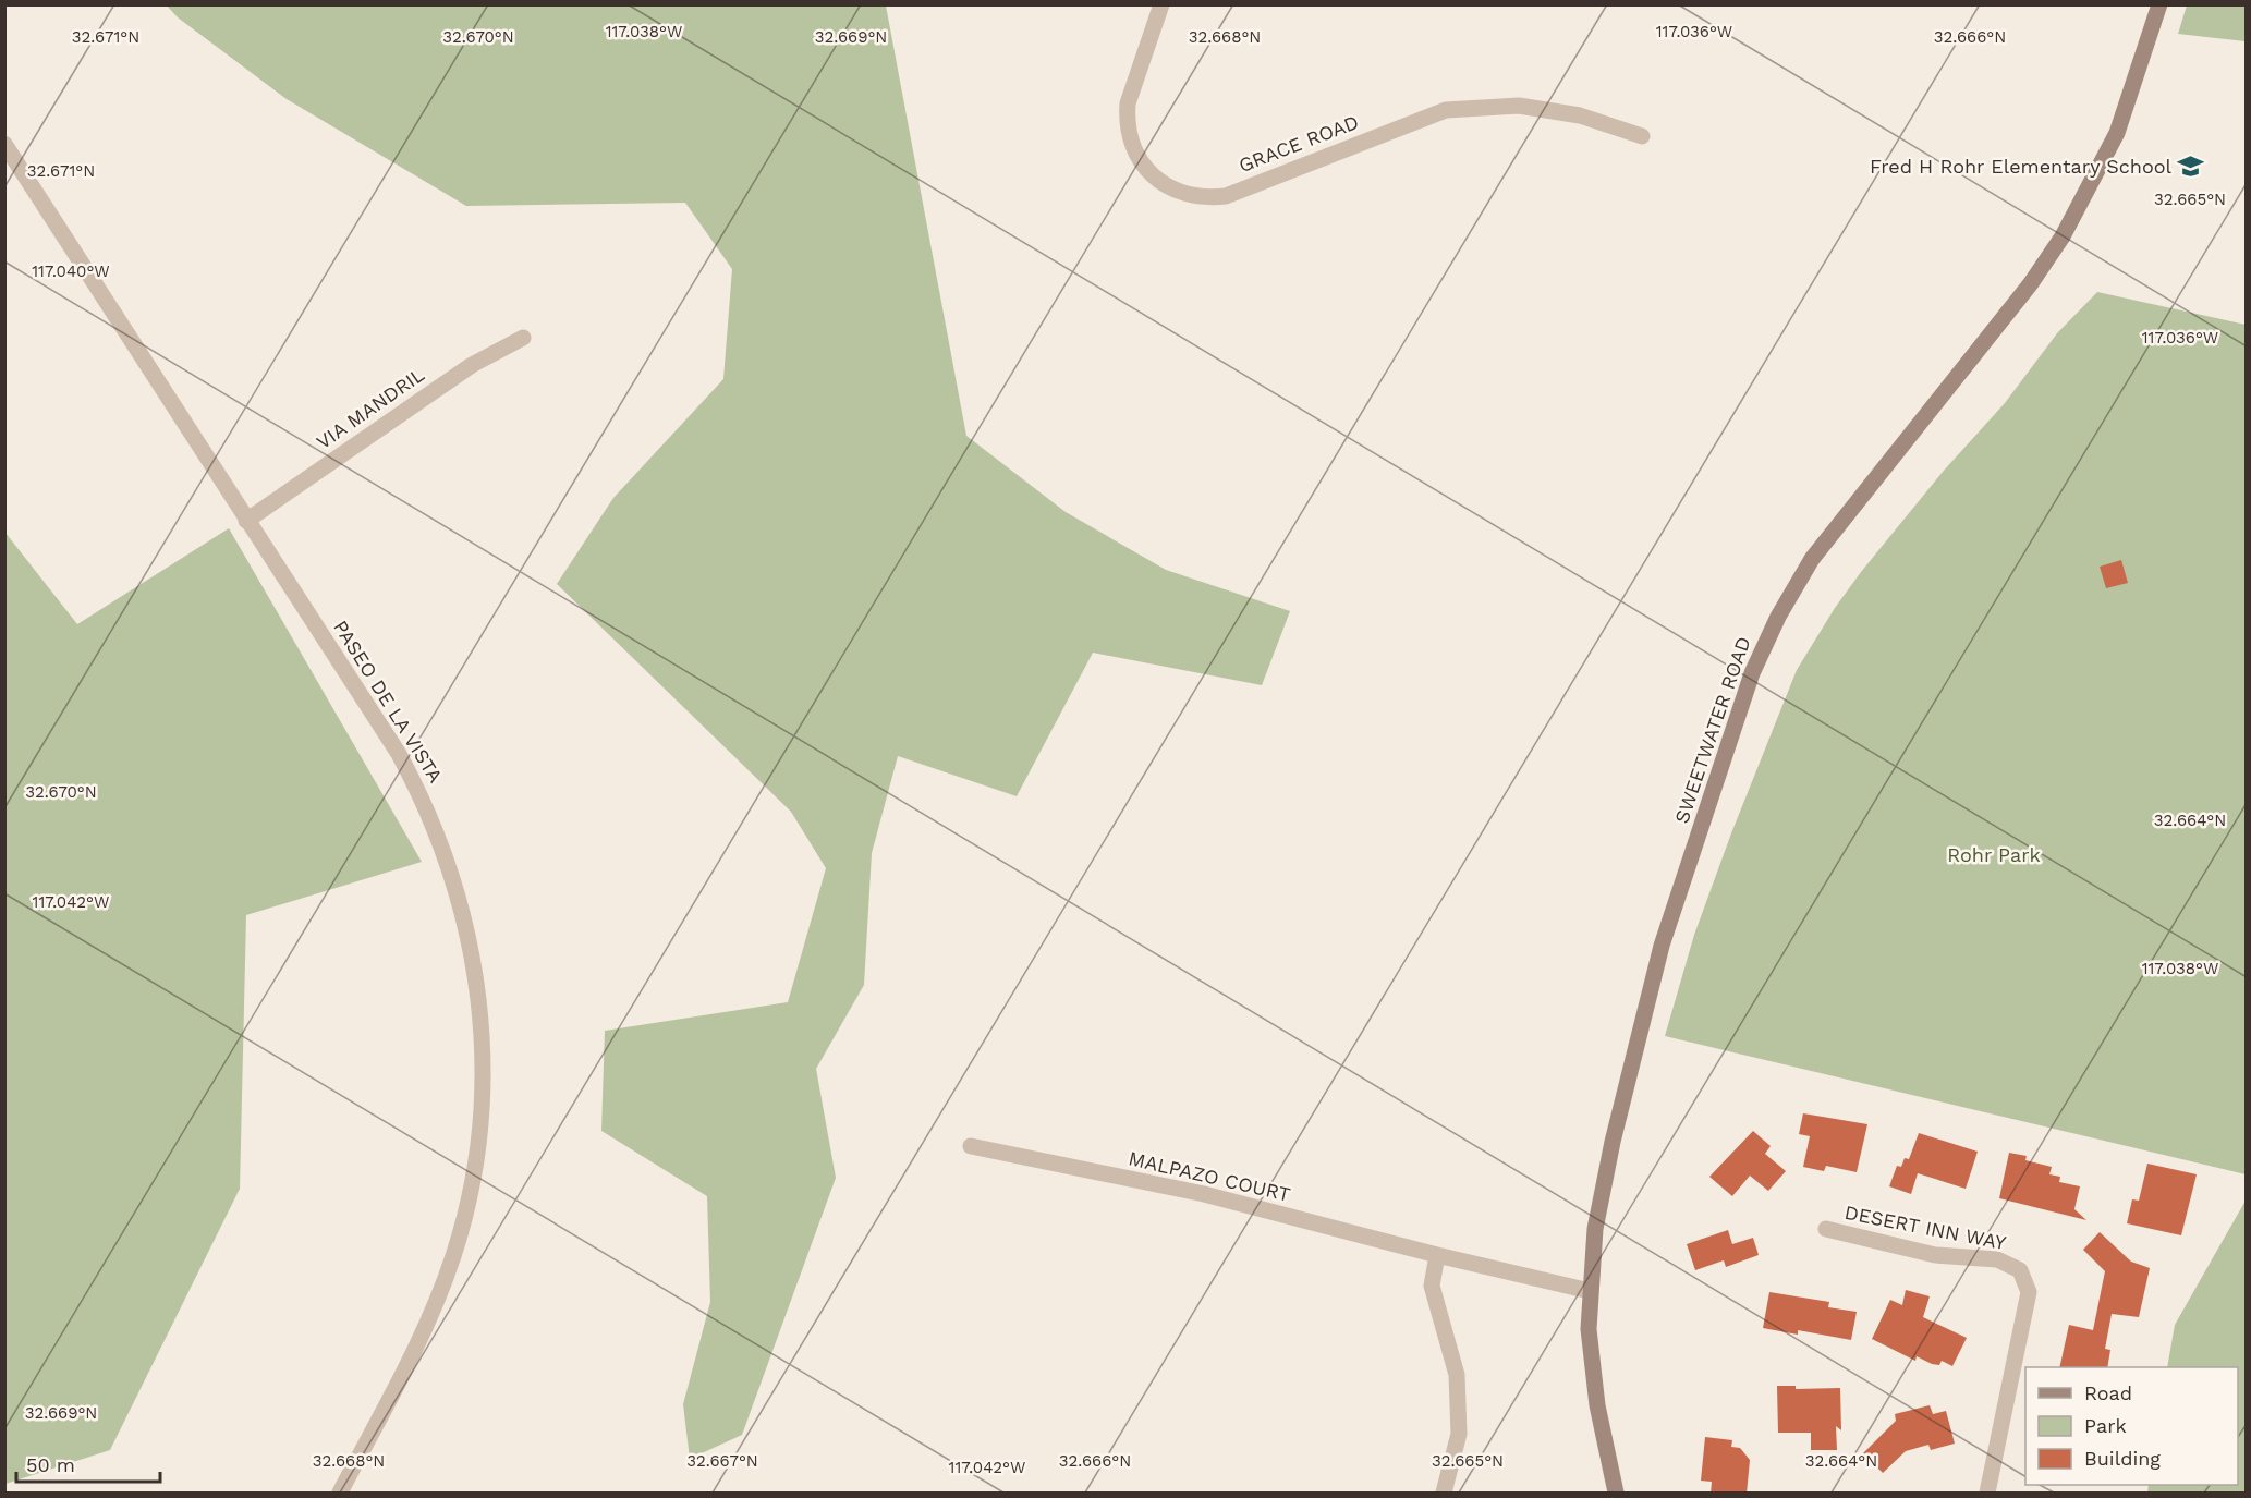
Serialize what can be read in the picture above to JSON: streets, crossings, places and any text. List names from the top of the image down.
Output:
{
  "streets": {
    "main road": ["SWEETWATER ROAD"],
    "street": [
      "GRACE ROAD",
      "VIA MANDRIL",
      "PASEO DE LA VISTA",
      "MALPAZO COURT",
      "DESERT INN WAY"
    ]
  },
  "crossings": [
    ["VIA MANDRIL", "PASEO DE LA VISTA"],
    ["SWEETWATER ROAD", "MALPAZO COURT"]
  ],
  "parks": ["Rohr Park"],
  "places": {
    "school or university": ["Fred H Rohr Elementary School"]
  },
  "legend": ["Road", "Park", "Building"],
  "scale_bar": "50 m",
  "coordinates": [
    "117.038°W",
    "117.036°W",
    "32.670°N",
    "32.669°N",
    "32.671°N",
    "32.668°N",
    "32.666°N",
    "32.665°N",
    "117.040°W",
    "32.664°N",
    "117.042°W",
    "32.667°N"
  ]
}
